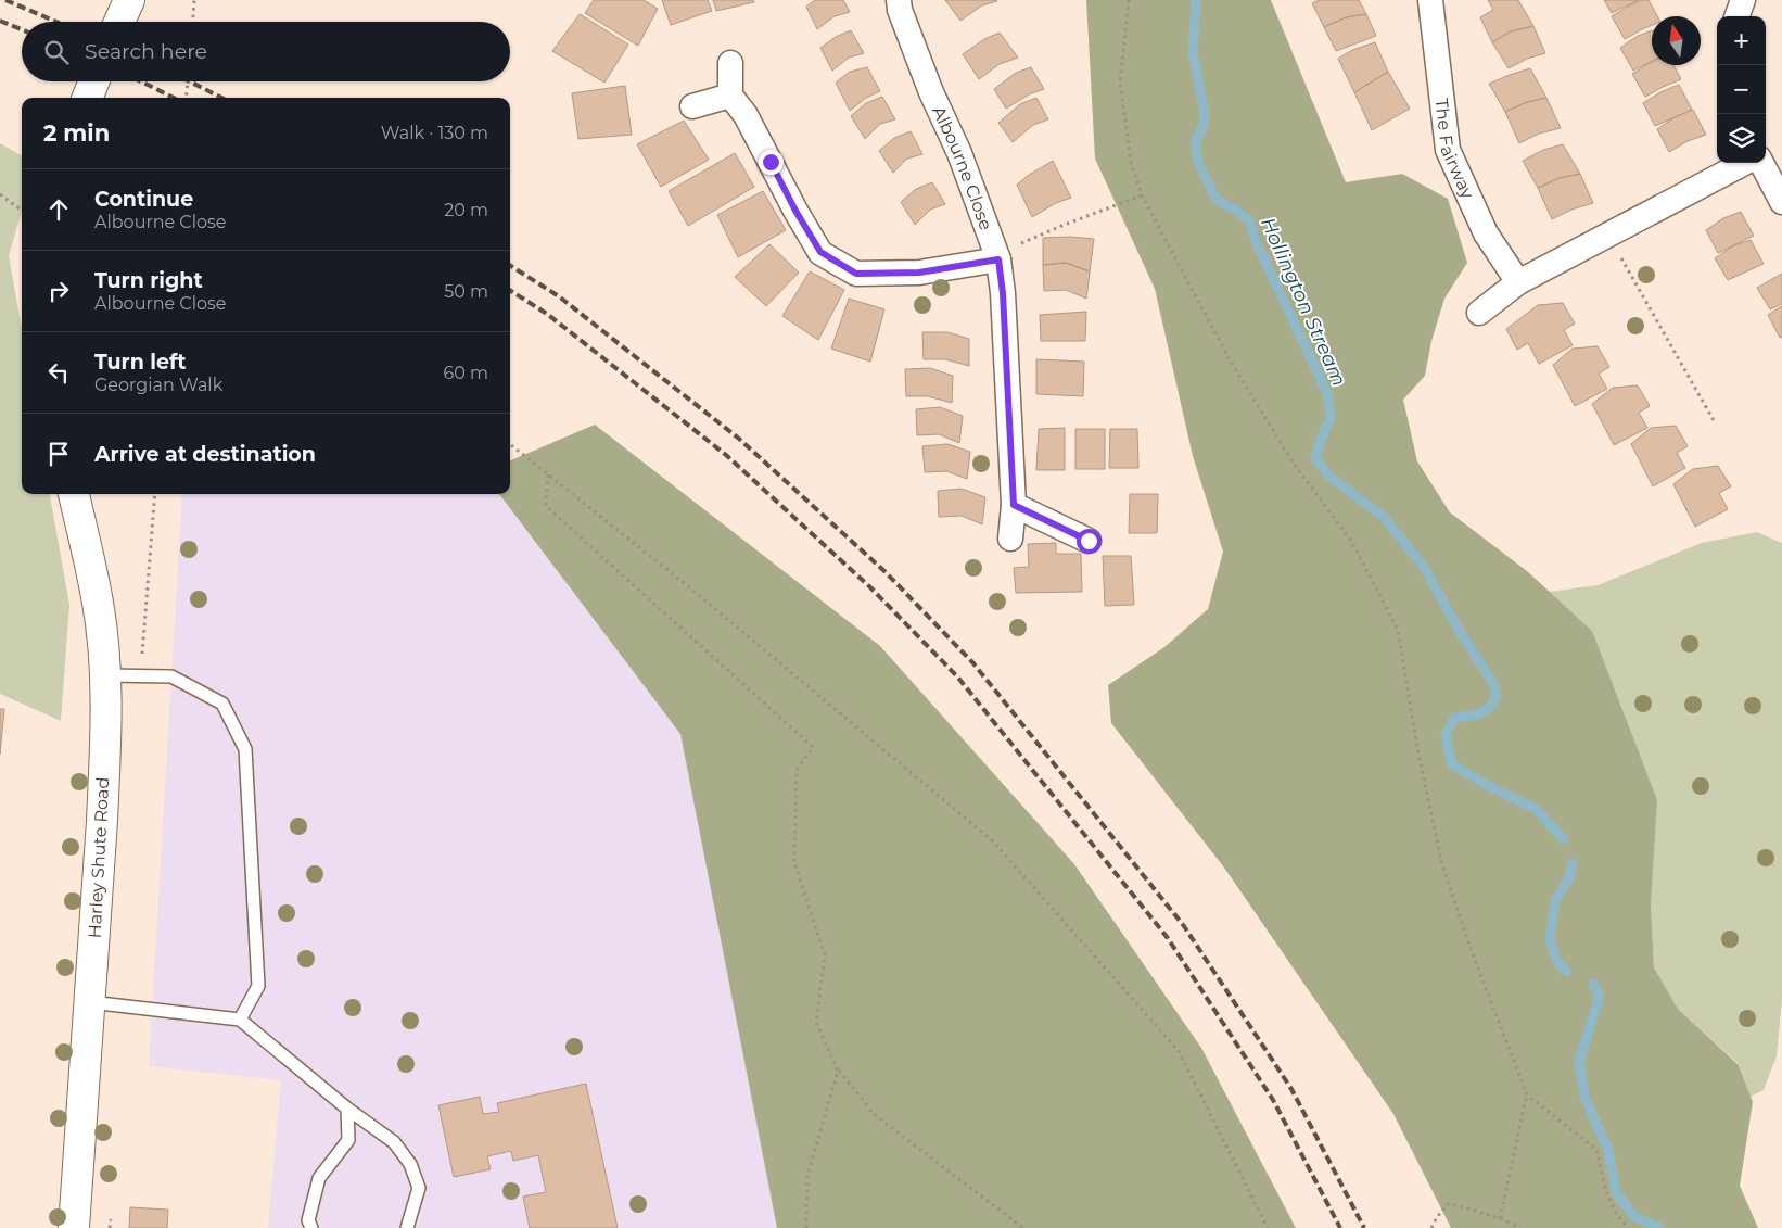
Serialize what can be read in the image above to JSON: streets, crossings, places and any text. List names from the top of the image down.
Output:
{
  "streets": {
    "main road": ["Harley Shute Road"],
    "street": ["The Fairway", "Albourne Close"]
  },
  "water": ["Hollington Stream"],
  "north": "top",
  "page": {
    "map_buttons": ["+", "−"],
    "search": "Search here",
    "heading": ["2 min", "Walk · 130 m"],
    "list": [
      ["Continue", "Albourne Close", "20 m"],
      ["Turn right", "Albourne Close", "50 m"],
      ["Turn left", "Georgian Walk", "60 m"],
      "Arrive at destination"
    ]
  }
}
